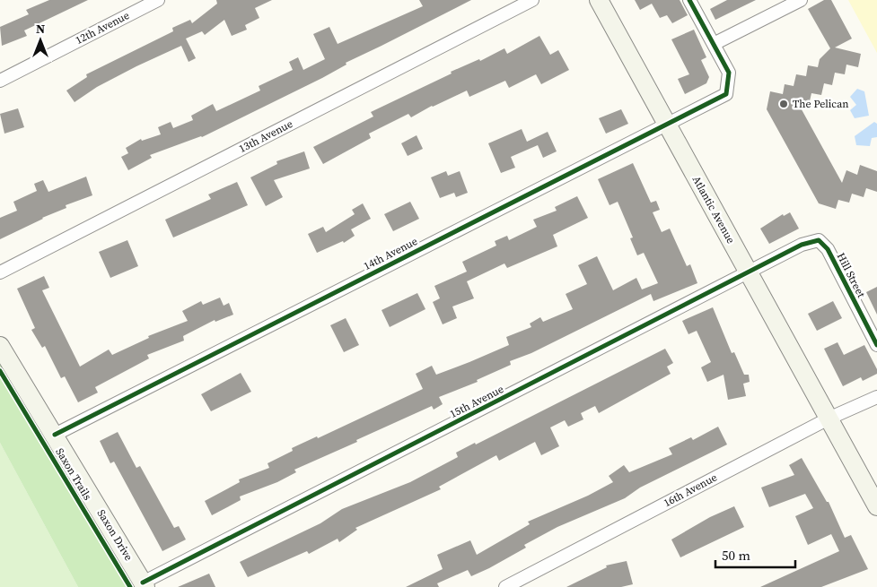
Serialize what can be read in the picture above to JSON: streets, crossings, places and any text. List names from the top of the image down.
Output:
{
  "streets": {
    "main road": ["Atlantic Avenue", "Saxon Drive"],
    "street": [
      "12th Avenue",
      "13th Avenue",
      "14th Avenue",
      "Hill Street",
      "15th Avenue",
      "16th Avenue"
    ],
    "cycle path": ["Saxon Trails"]
  },
  "crossings": [
    ["Atlantic Avenue", "14th Avenue"],
    ["Atlantic Avenue", "15th Avenue"],
    ["Atlantic Avenue", "16th Avenue"],
    ["14th Avenue", "Saxon Drive"],
    ["Hill Street", "15th Avenue"],
    ["15th Avenue", "Saxon Drive"]
  ],
  "places": ["The Pelican"],
  "scale_bar": "50 m",
  "north": "top"
}
